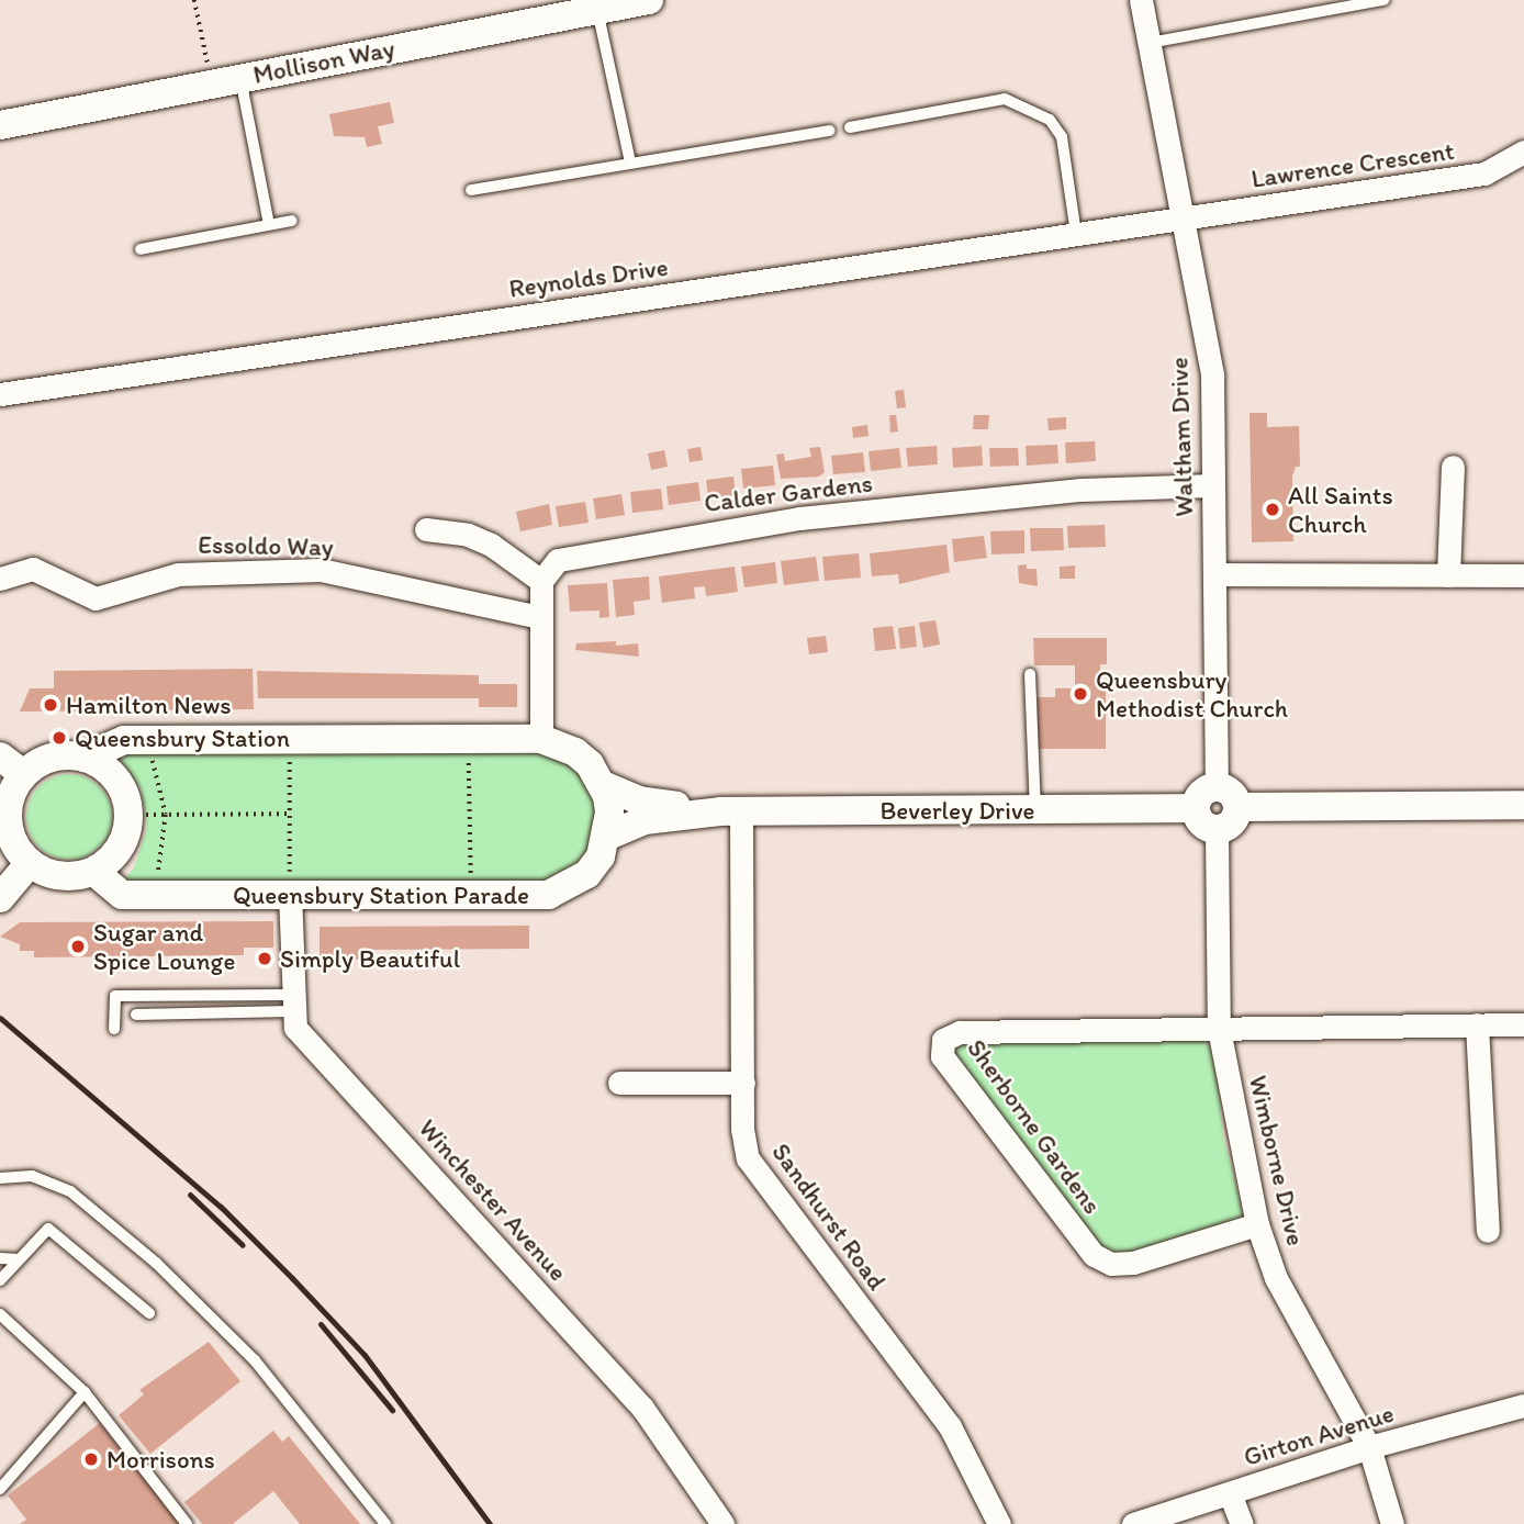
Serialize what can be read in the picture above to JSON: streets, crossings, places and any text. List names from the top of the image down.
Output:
{
  "streets": {
    "street": [
      "Mollison Way",
      "Lawrence Crescent",
      "Reynolds Drive",
      "Waltham Drive",
      "Calder Gardens",
      "Essoldo Way",
      "Beverley Drive",
      "Queensbury Station Parade",
      "Sherborne Gardens",
      "Wimborne Drive",
      "Winchester Avenue",
      "Sandhurst Road",
      "Girton Avenue"
    ]
  },
  "crossings": [
    ["Lawrence Crescent", "Reynolds Drive"],
    ["Lawrence Crescent", "Waltham Drive"],
    ["Reynolds Drive", "Waltham Drive"],
    ["Waltham Drive", "Calder Gardens"],
    ["Waltham Drive", "Beverley Drive"],
    ["Waltham Drive", "Wimborne Drive"],
    ["Beverley Drive", "Queensbury Station Parade"],
    ["Beverley Drive", "Wimborne Drive"],
    ["Beverley Drive", "Sandhurst Road"],
    ["Queensbury Station Parade", "Winchester Avenue"],
    ["Sherborne Gardens", "Wimborne Drive"],
    ["Wimborne Drive", "Girton Avenue"]
  ],
  "places": [
    "All Saints Church",
    "Queensbury Methodist Church",
    "Hamilton News",
    "Queensbury Station",
    "Sugar and Spice Lounge",
    "Simply Beautiful",
    "Morrisons"
  ]
}
